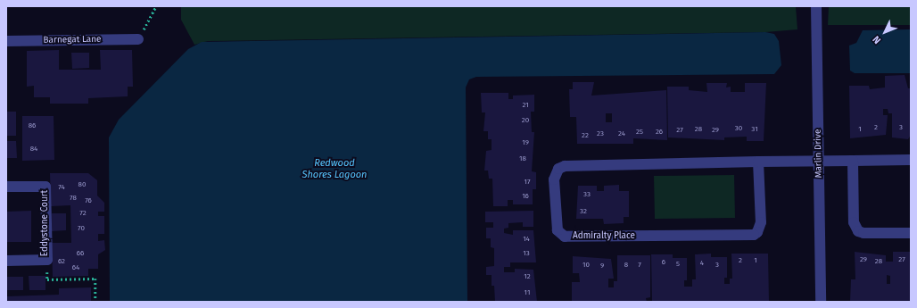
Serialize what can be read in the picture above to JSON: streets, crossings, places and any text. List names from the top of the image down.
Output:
{
  "streets": {
    "street": [
      "Barnegat Lane",
      "Marlin Drive",
      "Eddystone Court",
      "Admiralty Place"
    ]
  },
  "crossings": [
    ["Marlin Drive", "Admiralty Place"]
  ],
  "water": ["Redwood Shores Lagoon"],
  "house_numbers": [
    "21",
    "20",
    "86",
    "2",
    "3",
    "30",
    "28",
    "31",
    "1",
    "27",
    "29",
    "25",
    "26",
    "23",
    "24",
    "22",
    "19",
    "84",
    "18",
    "17",
    "80",
    "74",
    "33",
    "16",
    "78",
    "76",
    "32",
    "72",
    "70",
    "14",
    "66",
    "13",
    "29",
    "27",
    "2",
    "1",
    "62",
    "28",
    "6",
    "4",
    "5",
    "10",
    "8",
    "7",
    "3",
    "9",
    "64",
    "12",
    "11"
  ],
  "north": "bottom left"
}
